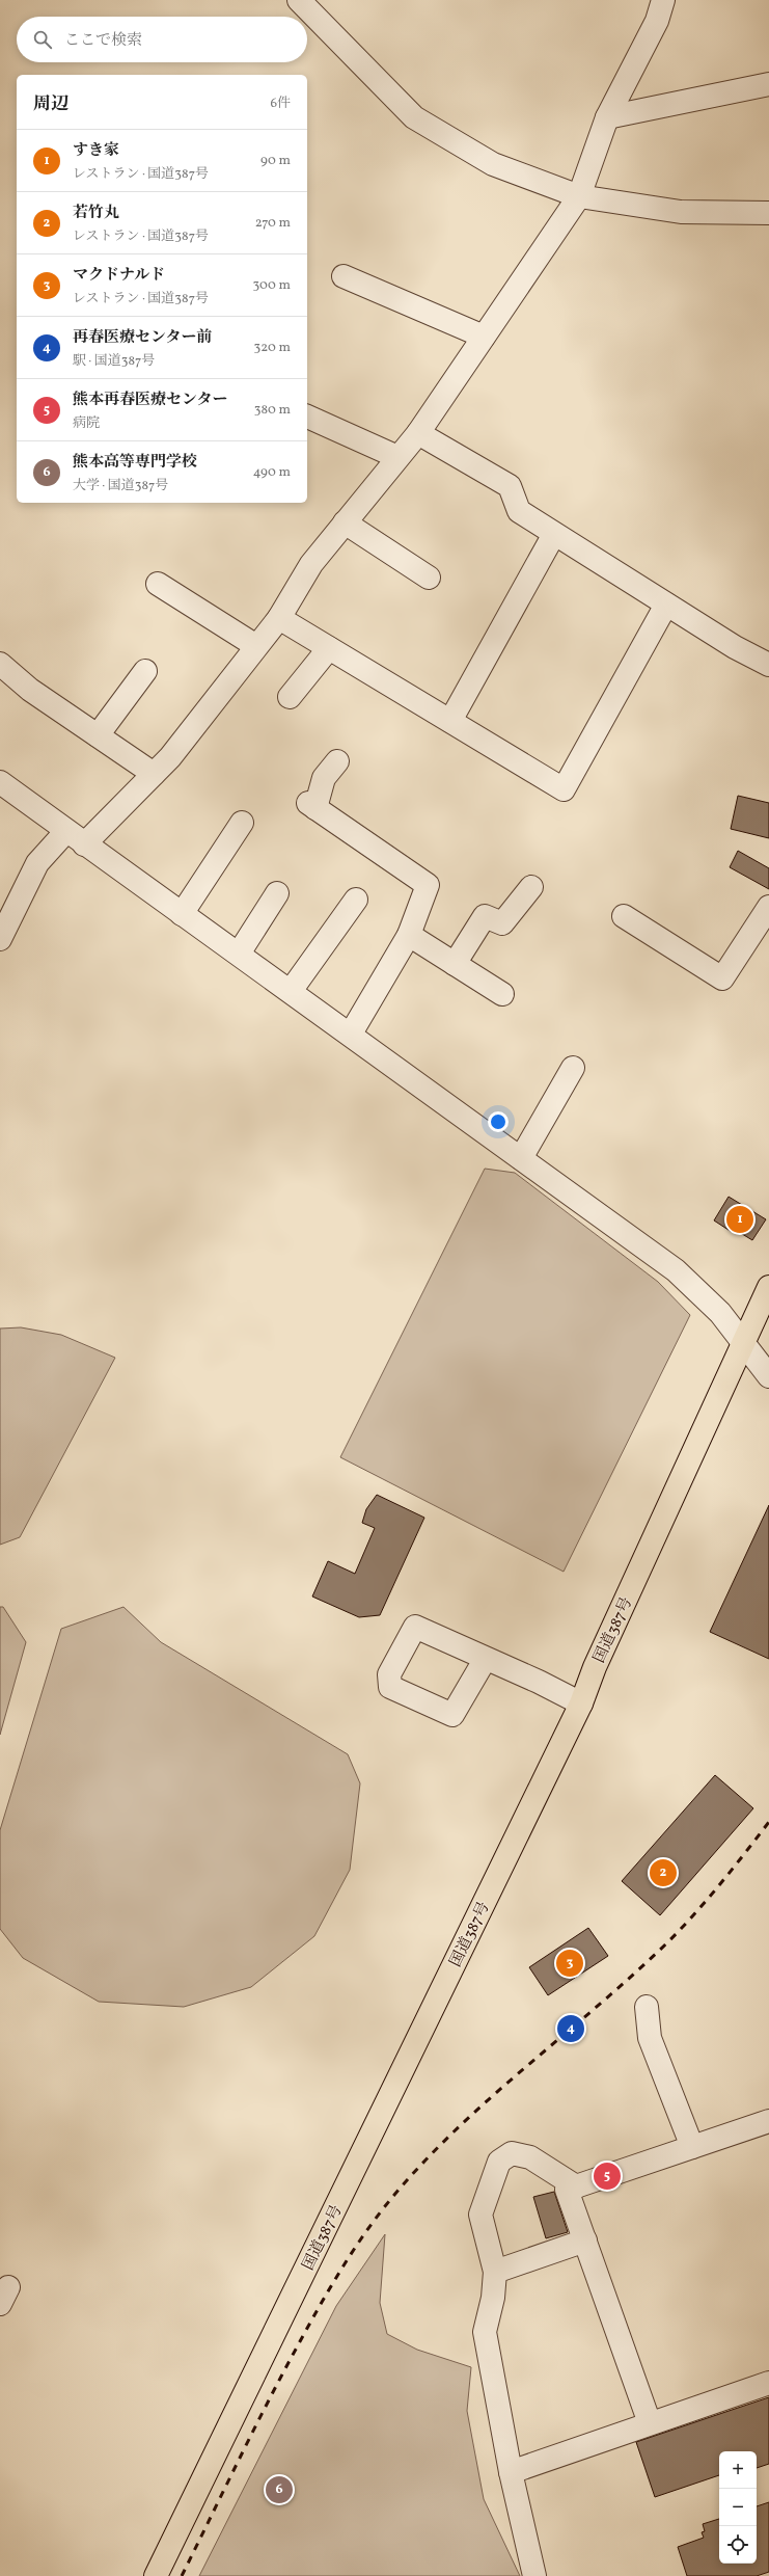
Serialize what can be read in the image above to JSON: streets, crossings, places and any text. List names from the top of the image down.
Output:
{
  "streets": {
    "highway": ["国道387号"]
  },
  "page": {
    "search": "ここで検索",
    "heading": ["周辺", "6件"],
    "list": [
      {
        "mark": "1",
        "name": "すき家",
        "note": "レストラン · 国道387号",
        "value": "90 m"
      },
      {
        "mark": "2",
        "name": "若竹丸",
        "note": "レストラン · 国道387号",
        "value": "270 m"
      },
      {
        "mark": "3",
        "name": "マクドナルド",
        "note": "レストラン · 国道387号",
        "value": "300 m"
      },
      {
        "mark": "4",
        "name": "再春医療センター前",
        "note": "駅 · 国道387号",
        "value": "320 m"
      },
      {
        "mark": "5",
        "name": "熊本再春医療センター",
        "note": "病院",
        "value": "380 m"
      },
      {
        "mark": "6",
        "name": "熊本高等専門学校",
        "note": "大学 · 国道387号",
        "value": "490 m"
      }
    ],
    "pins": [
      "1",
      "2",
      "3",
      "4",
      "5",
      "6"
    ],
    "map_buttons": ["+", "−"]
  }
}
